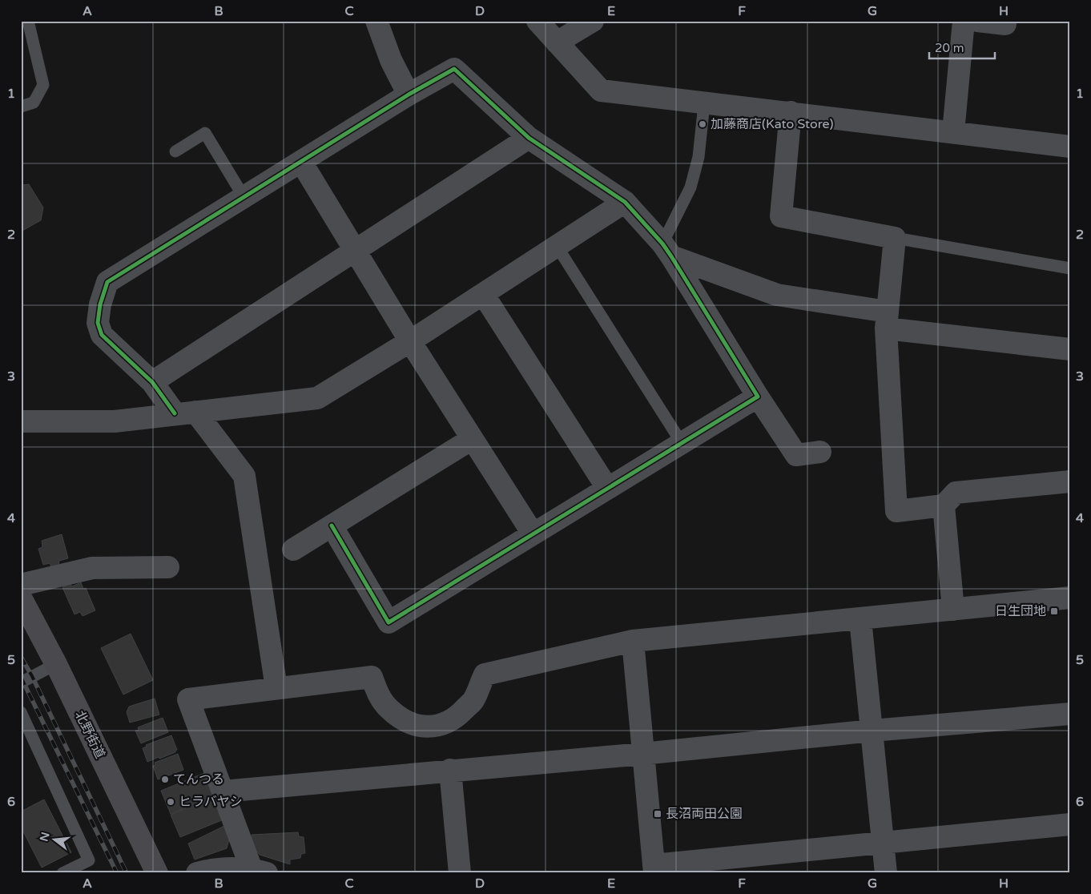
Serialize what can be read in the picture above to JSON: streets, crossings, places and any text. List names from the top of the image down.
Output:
{
  "streets": {
    "main road": ["北野街道"]
  },
  "places": {
    "other": ["加藤商店(Kato Store)", "てんつる", "ヒラバヤシ"],
    "transit": ["日生団地", "長沼両田公園"]
  },
  "scale_bar": "20 m",
  "north": "left",
  "grid": {
    "columns": [
      "A",
      "B",
      "C",
      "D",
      "E",
      "F",
      "G",
      "H"
    ],
    "rows": [
      "1",
      "2",
      "3",
      "4",
      "5",
      "6"
    ]
  }
}
